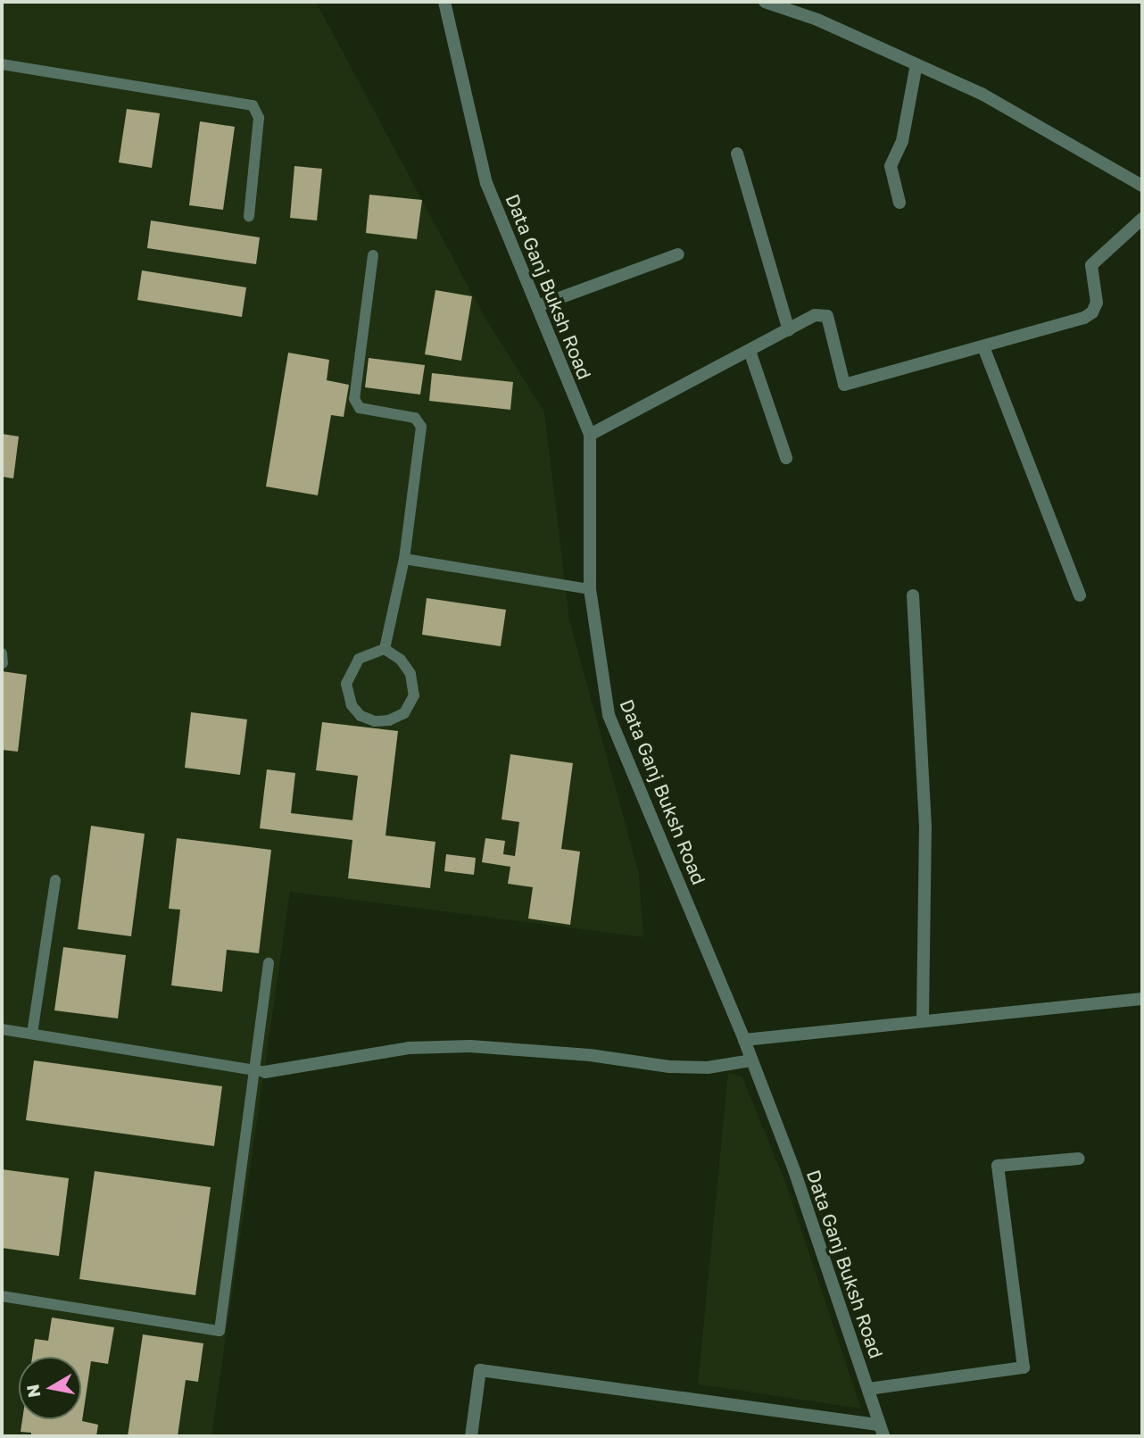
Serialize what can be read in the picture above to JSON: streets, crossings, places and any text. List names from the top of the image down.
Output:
{
  "streets": {
    "street": ["Data Ganj Buksh Road"]
  },
  "north": "left"
}
